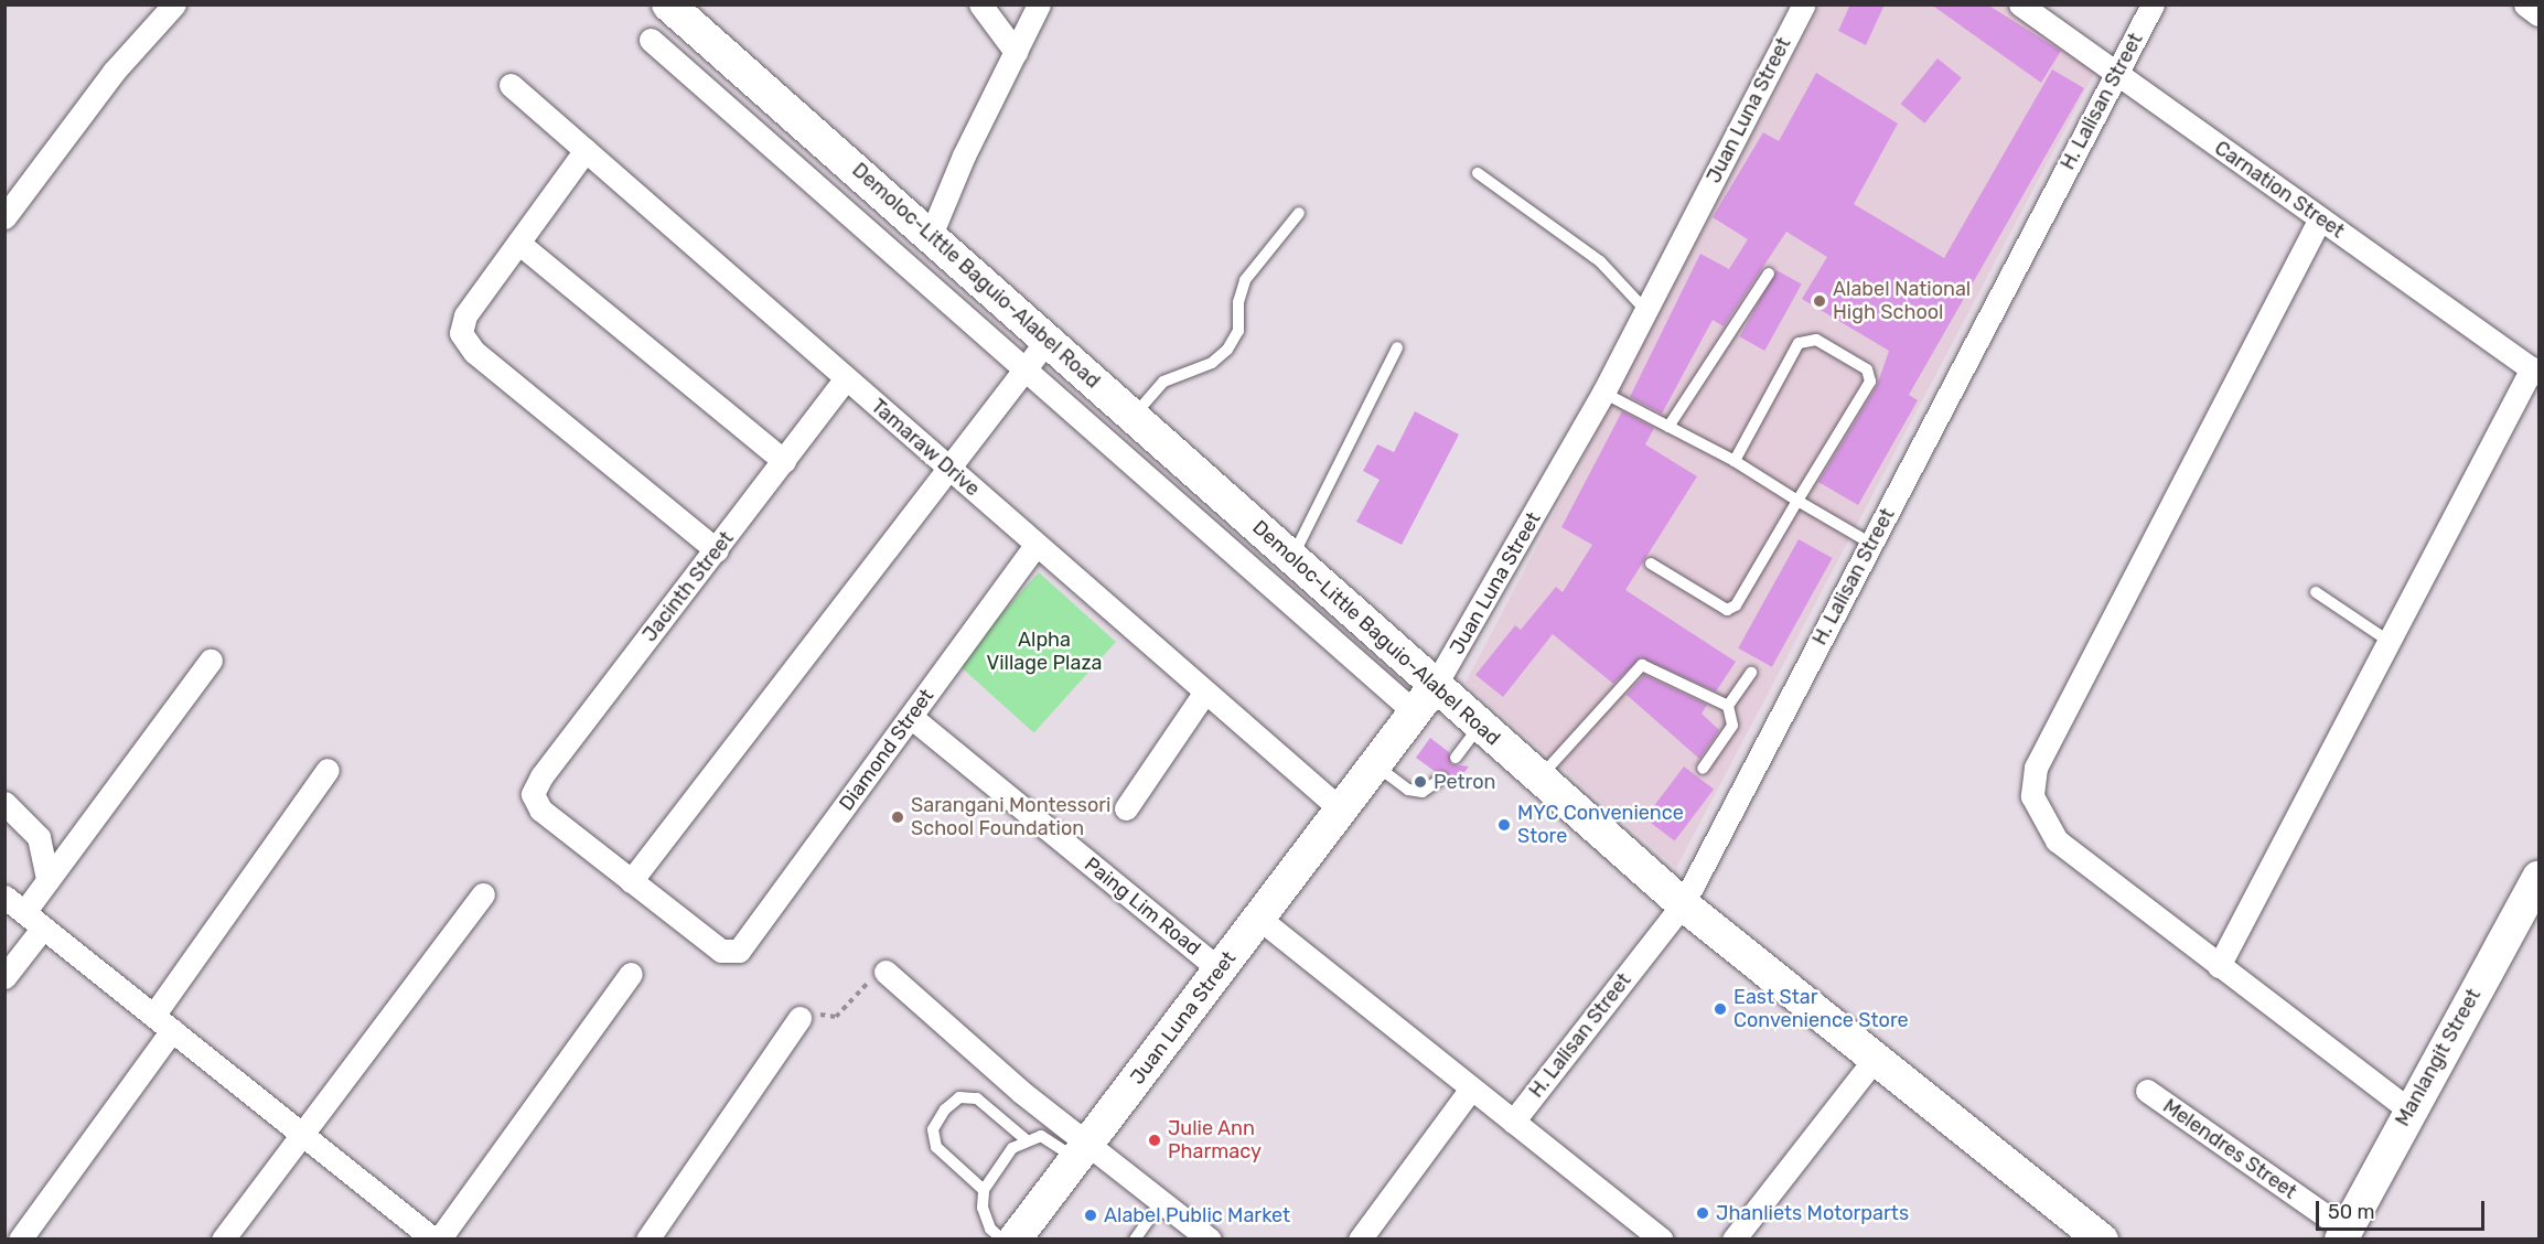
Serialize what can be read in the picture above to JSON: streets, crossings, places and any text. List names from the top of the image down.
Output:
{
  "streets": {
    "main road": ["Juan Luna Street", "Demoloc-Little Baguio-Alabel Road", "Manlangit Street"],
    "street": [
      "H. Lalisan Street",
      "Carnation Street",
      "Tamaraw Drive",
      "Jacinth Street",
      "Diamond Street",
      "Paing Lim Road",
      "Melendres Street"
    ]
  },
  "crossings": [
    ["H. Lalisan Street", "Carnation Street"],
    ["H. Lalisan Street", "Demoloc-Little Baguio-Alabel Road"],
    ["Juan Luna Street", "Demoloc-Little Baguio-Alabel Road"],
    ["Juan Luna Street", "Tamaraw Drive"],
    ["Juan Luna Street", "Paing Lim Road"],
    ["Tamaraw Drive", "Jacinth Street"],
    ["Tamaraw Drive", "Diamond Street"],
    ["Jacinth Street", "Diamond Street"],
    ["Diamond Street", "Paing Lim Road"],
    ["Manlangit Street", "Melendres Street"]
  ],
  "parks": ["Alpha Village Plaza"],
  "places": [
    "Alabel National High School",
    "Petron",
    "Sarangani Montessori School Foundation",
    "MYC Convenience Store",
    "East Star Convenience Store",
    "Julie Ann Pharmacy",
    "Jhanliets Motorparts",
    "Alabel Public Market"
  ],
  "scale_bar": "50 m"
}
